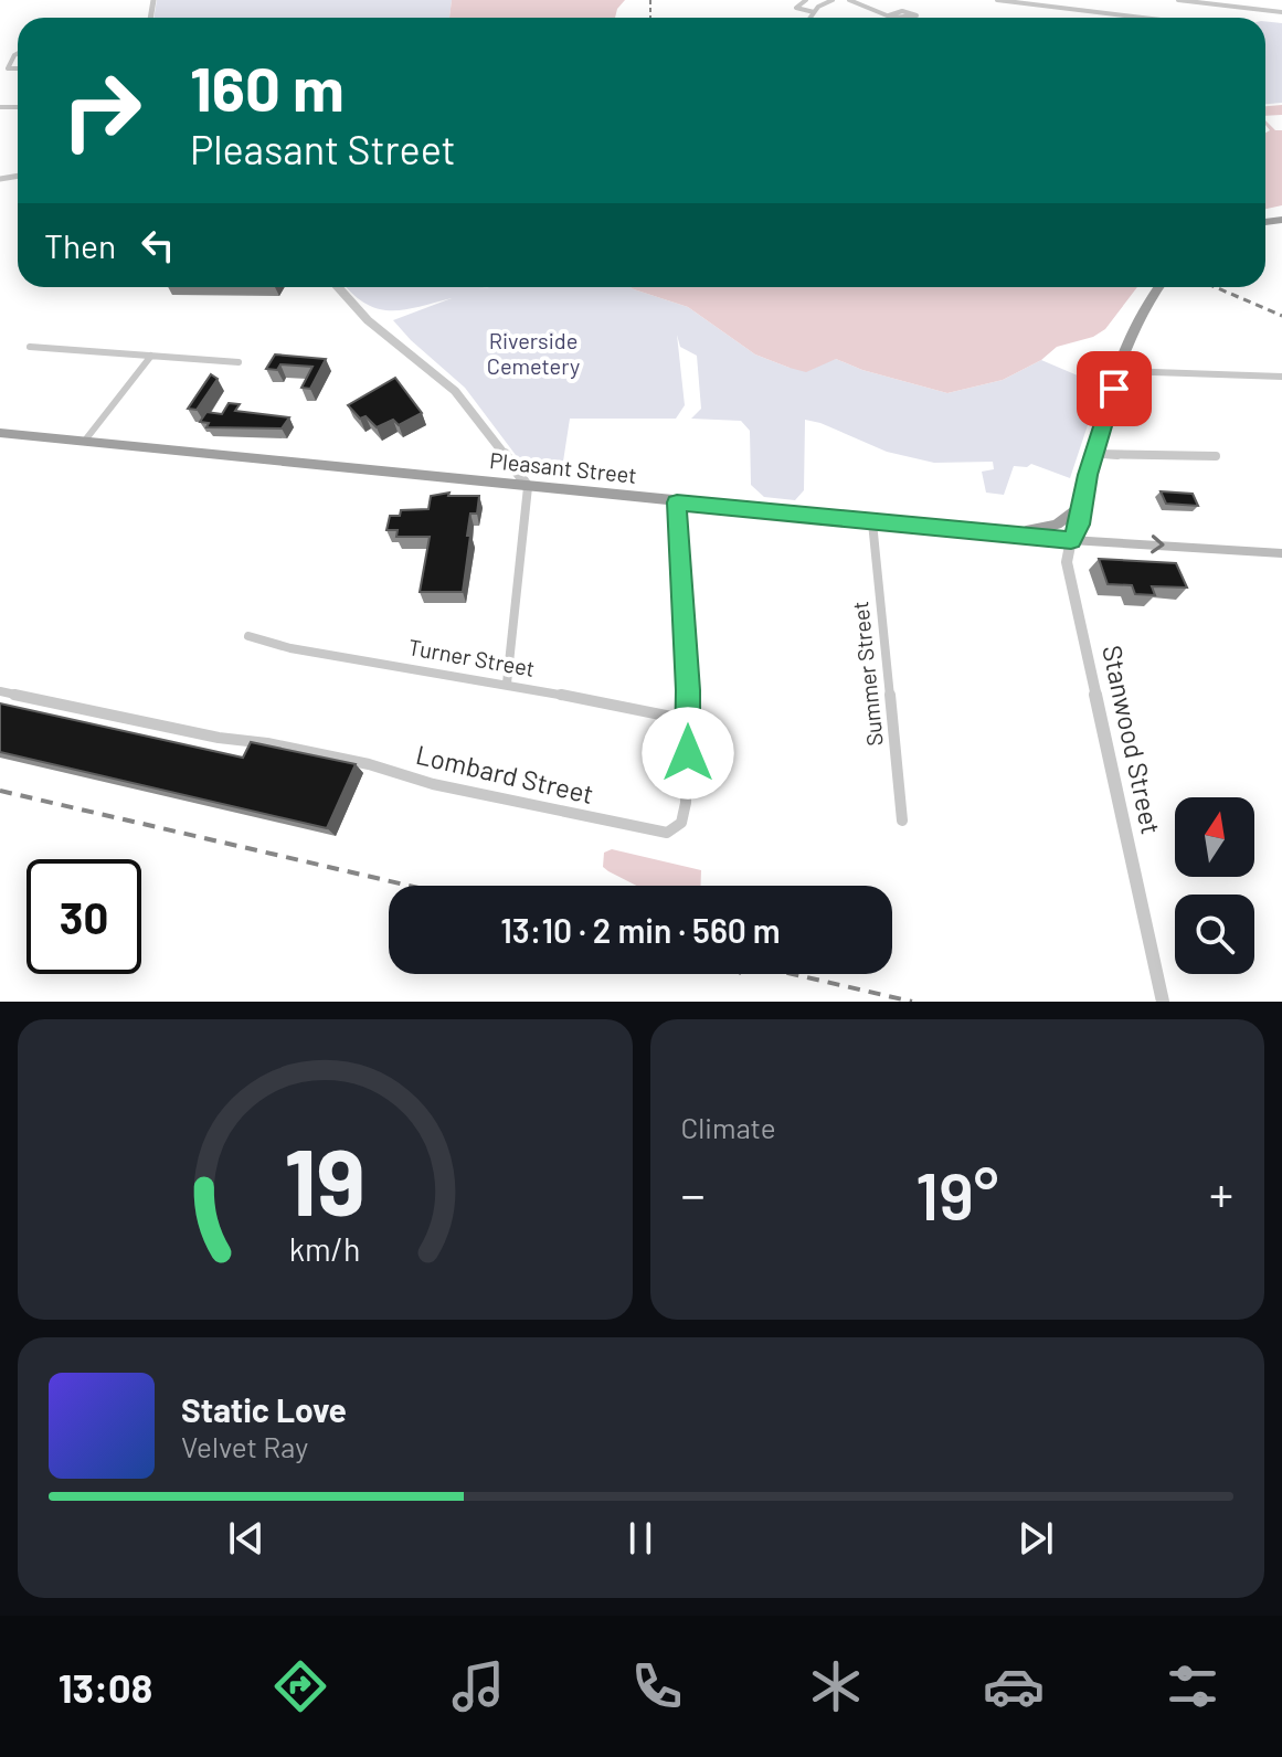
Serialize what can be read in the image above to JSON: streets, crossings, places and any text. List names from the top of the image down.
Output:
{
  "streets": {
    "highway": ["Pleasant Street"],
    "street": [
      "Turner Street",
      "Summer Street",
      "Stanwood Street",
      "Lombard Street"
    ]
  },
  "crossings": [
    ["Pleasant Street", "Summer Street"],
    ["Pleasant Street", "Stanwood Street"],
    ["Pleasant Street", "Lombard Street"],
    ["Turner Street", "Lombard Street"]
  ],
  "parks": ["Riverside Cemetery"],
  "north": "top",
  "page": {
    "turn": ["160 m", "Pleasant Street"],
    "then": "Then",
    "limit": "30",
    "trip": "13:10 · 2 min · 560 m",
    "tile": "Climate",
    "heat": ["−", "19°", "+"],
    "song": ["Static Love", "Velvet Ray"],
    "tabs": "13:08",
    "gauge": ["19", "km/h"]
  }
}
